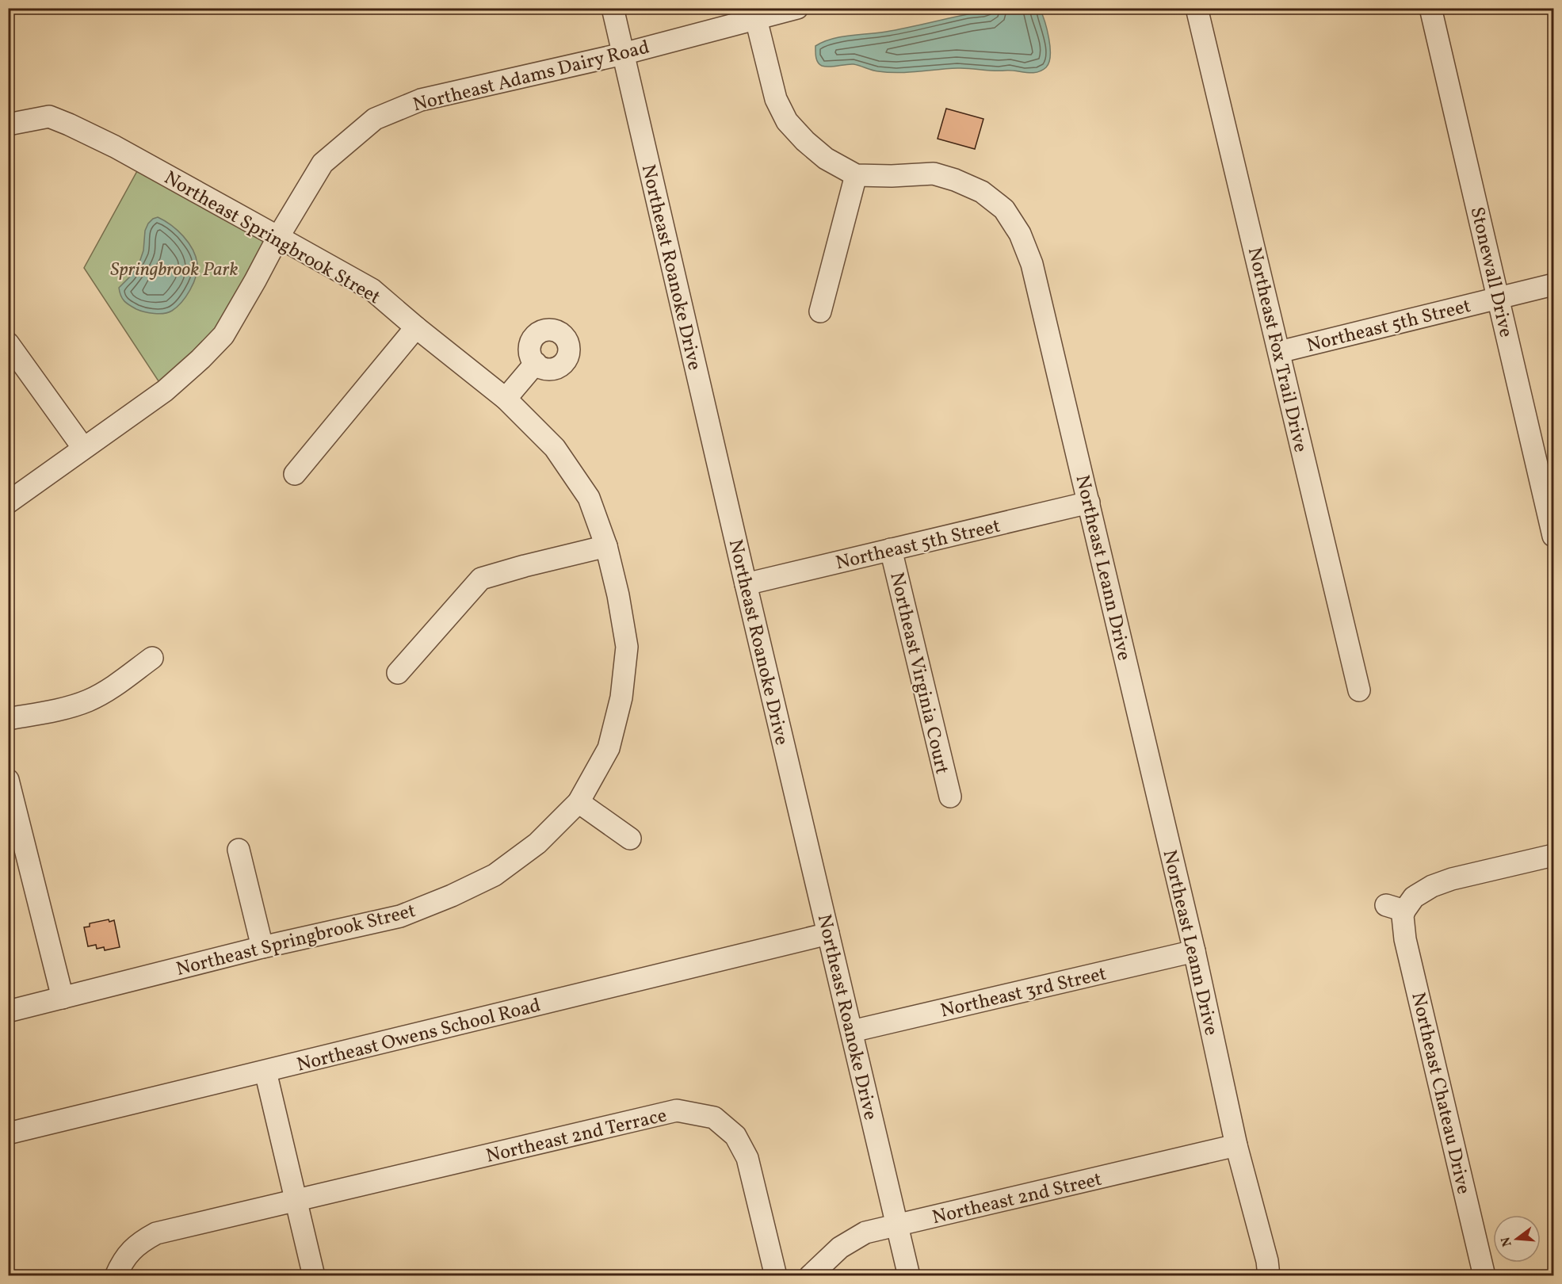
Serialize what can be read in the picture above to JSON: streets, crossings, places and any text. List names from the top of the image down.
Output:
{
  "streets": {
    "street": [
      "Northeast Adams Dairy Road",
      "Northeast Springbrook Street",
      "Northeast Roanoke Drive",
      "Stonewall Drive",
      "Northeast 5th Street",
      "Northeast Fox Trail Drive",
      "Northeast Leann Drive",
      "Northeast Virginia Court",
      "Northeast 3rd Street",
      "Northeast Owens School Road",
      "Northeast Chateau Drive",
      "Northeast 2nd Terrace",
      "Northeast 2nd Street"
    ]
  },
  "crossings": [
    ["Northeast Adams Dairy Road", "Northeast Springbrook Street"],
    ["Northeast Adams Dairy Road", "Northeast Roanoke Drive"],
    ["Northeast Adams Dairy Road", "Northeast Leann Drive"],
    ["Northeast Roanoke Drive", "Northeast 5th Street"],
    ["Northeast Roanoke Drive", "Northeast 3rd Street"],
    ["Northeast Roanoke Drive", "Northeast Owens School Road"],
    ["Northeast Roanoke Drive", "Northeast 2nd Street"],
    ["Stonewall Drive", "Northeast 5th Street"],
    ["Northeast 5th Street", "Northeast Fox Trail Drive"],
    ["Northeast 5th Street", "Northeast Leann Drive"],
    ["Northeast 5th Street", "Northeast Virginia Court"],
    ["Northeast Leann Drive", "Northeast 3rd Street"],
    ["Northeast Leann Drive", "Northeast 2nd Street"]
  ],
  "parks": ["Springbrook Park"],
  "north": "left"
}
